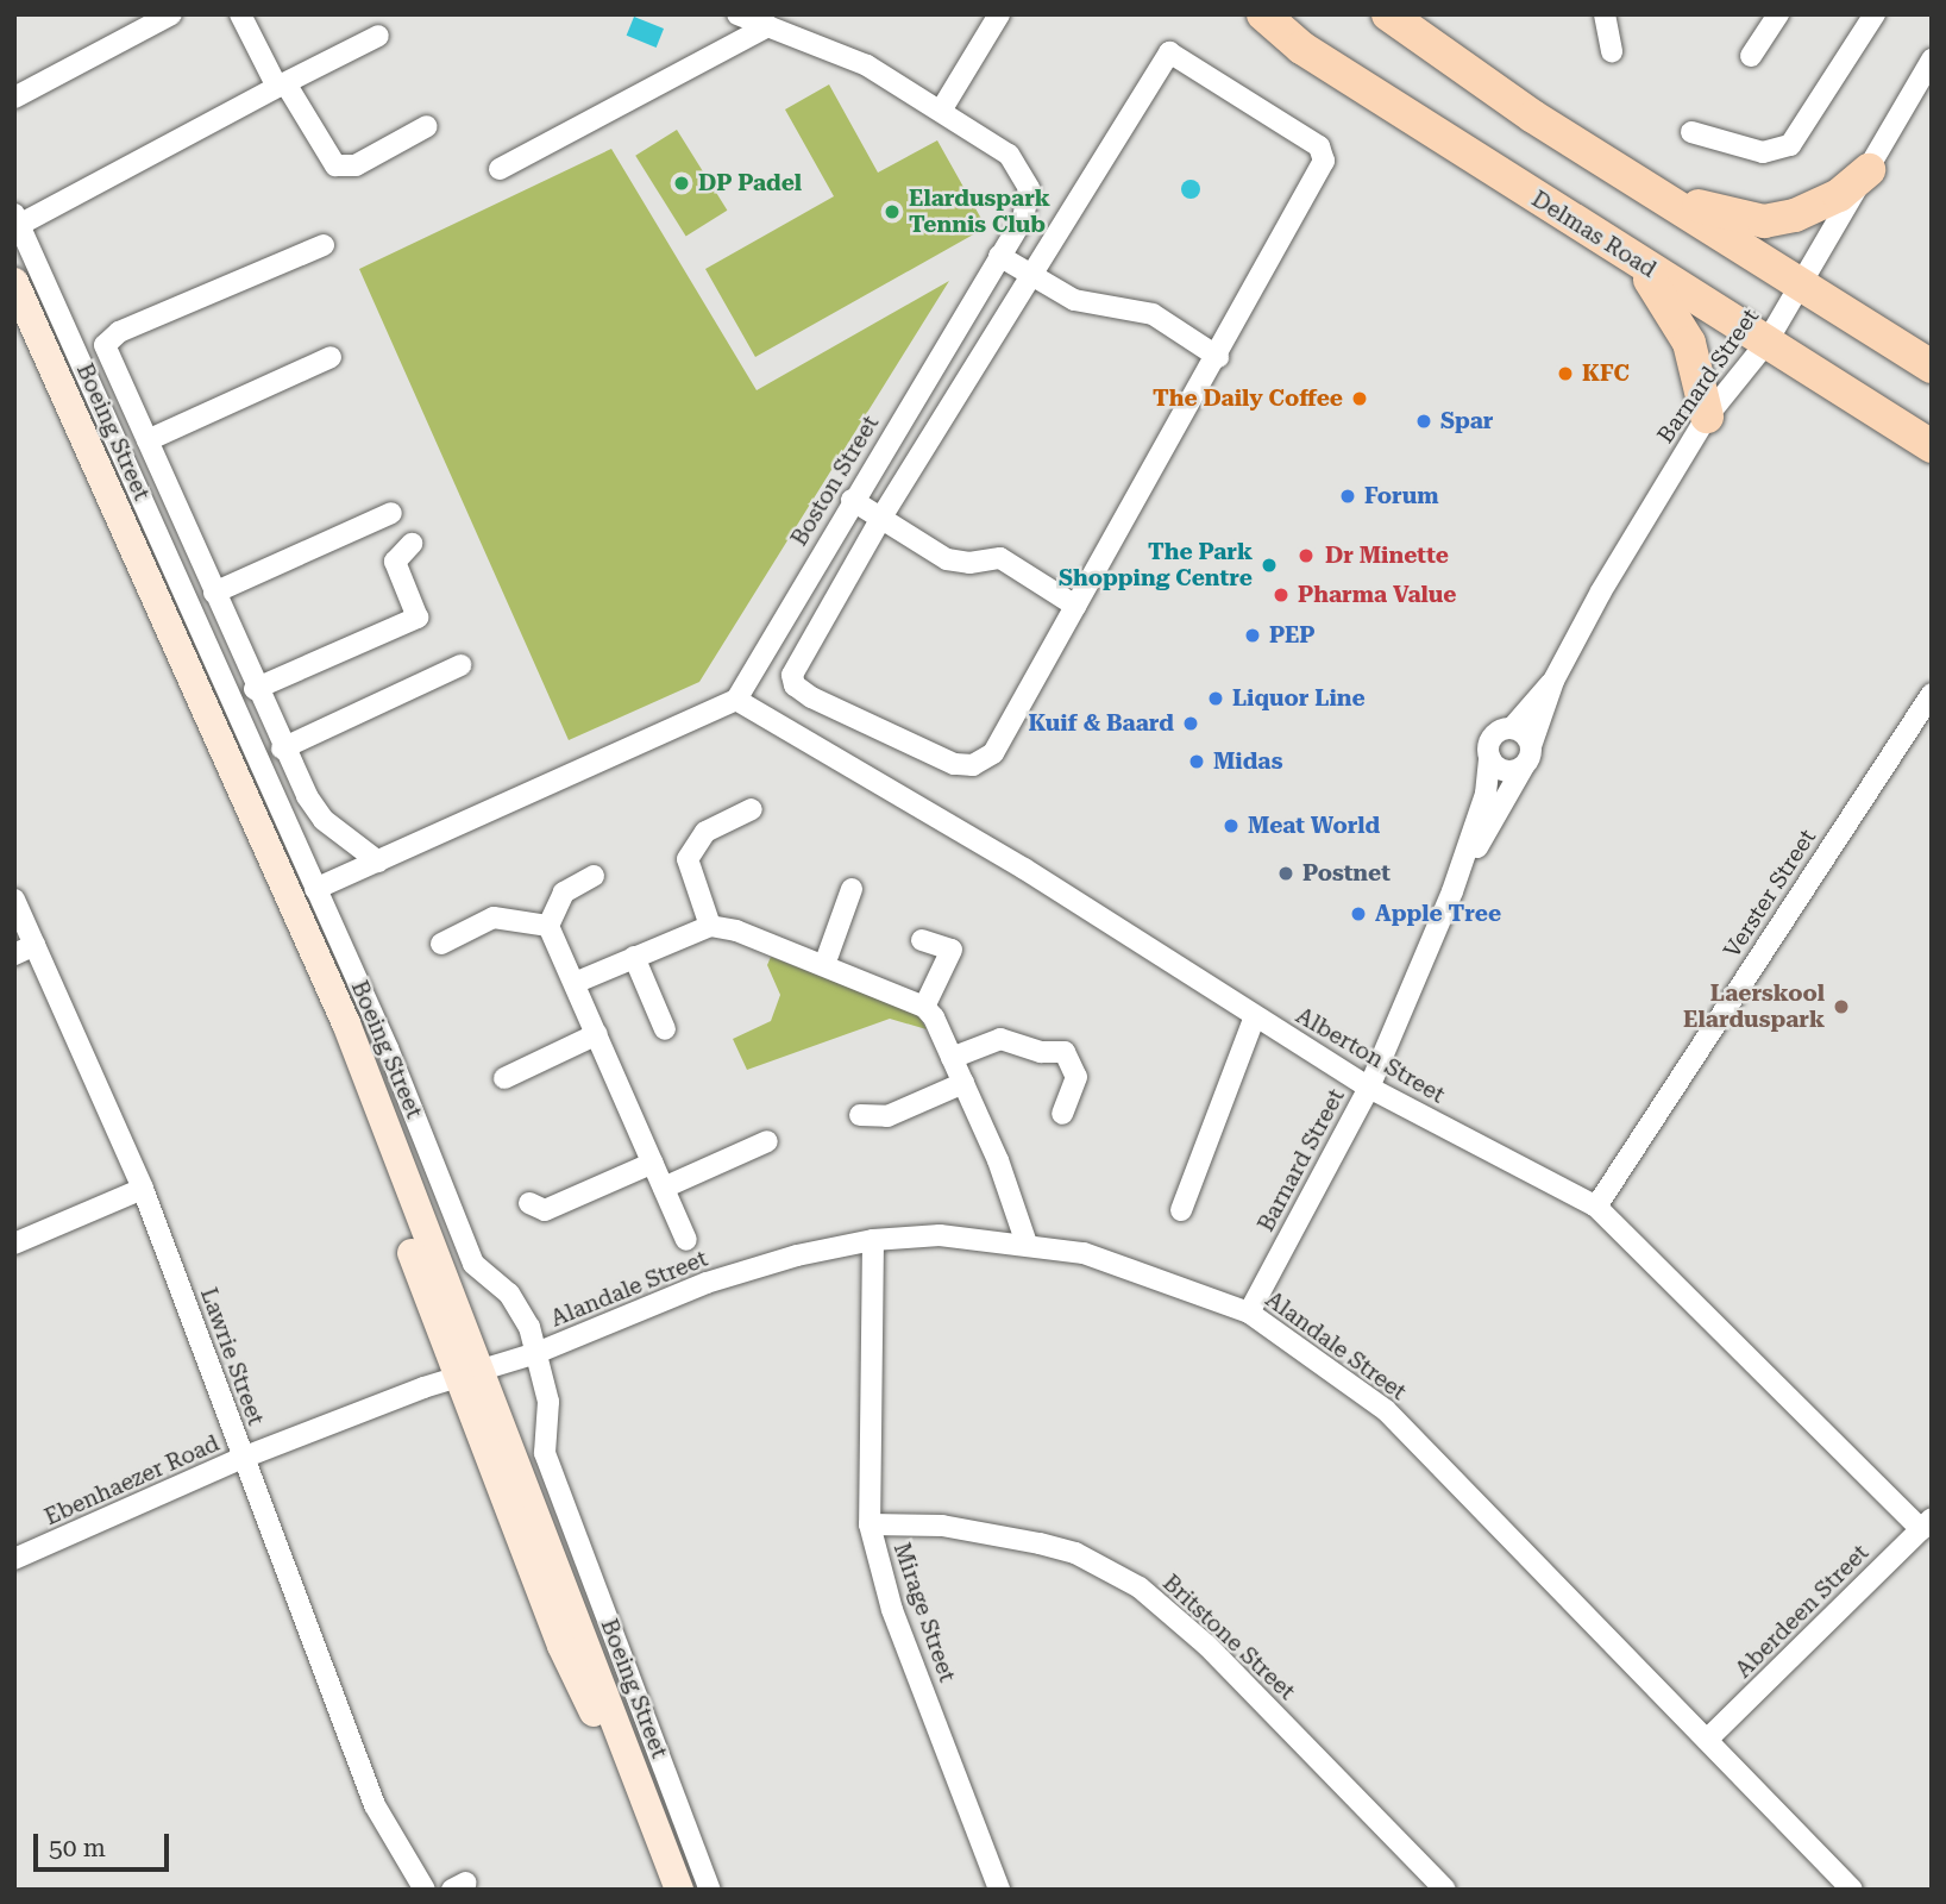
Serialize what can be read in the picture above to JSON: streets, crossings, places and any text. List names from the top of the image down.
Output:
{
  "streets": {
    "main road": ["Delmas Road", "Boeing Street"],
    "street": [
      "Barnard Street",
      "Boston Street",
      "Verster Street",
      "Alberton Street",
      "Alandale Street",
      "Lawrie Street",
      "Ebenhaezer Road",
      "Aberdeen Street",
      "Mirage Street",
      "Britstone Street"
    ]
  },
  "crossings": [
    ["Delmas Road", "Barnard Street"],
    ["Barnard Street", "Alberton Street"],
    ["Barnard Street", "Alandale Street"],
    ["Boeing Street", "Alandale Street"],
    ["Boeing Street", "Ebenhaezer Road"],
    ["Boston Street", "Alberton Street"],
    ["Verster Street", "Alberton Street"],
    ["Alberton Street", "Aberdeen Street"],
    ["Alandale Street", "Ebenhaezer Road"],
    ["Alandale Street", "Aberdeen Street"],
    ["Alandale Street", "Mirage Street"],
    ["Lawrie Street", "Ebenhaezer Road"],
    ["Mirage Street", "Britstone Street"]
  ],
  "places": [
    "DP Padel",
    "Elarduspark Tennis Club",
    "KFC",
    "The Daily Coffee",
    "Spar",
    "Forum",
    "Dr Minette",
    "The Park Shopping Centre",
    "Pharma Value",
    "PEP",
    "Liquor Line",
    "Kuif & Baard",
    "Midas",
    "Meat World",
    "Postnet",
    "Apple Tree",
    "Laerskool Elarduspark"
  ],
  "scale_bar": "50 m"
}
